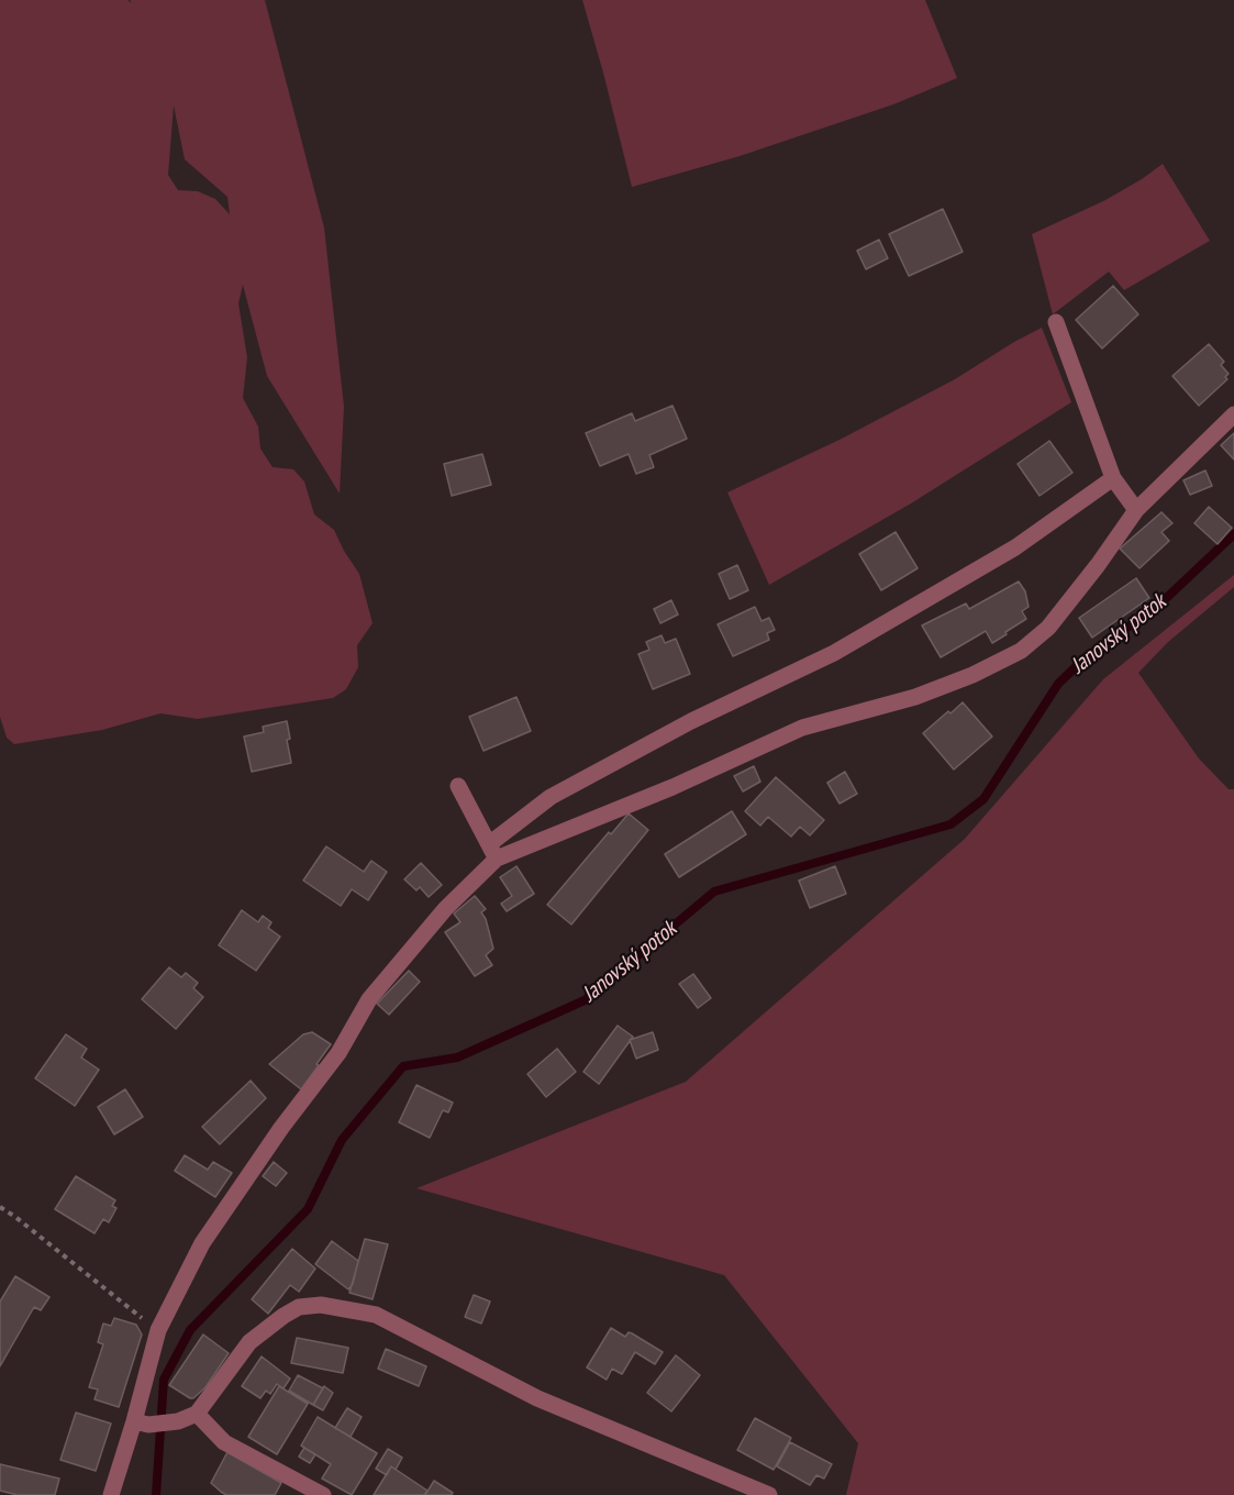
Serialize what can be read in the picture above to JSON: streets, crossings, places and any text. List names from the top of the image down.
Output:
{
  "water": ["Janovský potok"]
}
